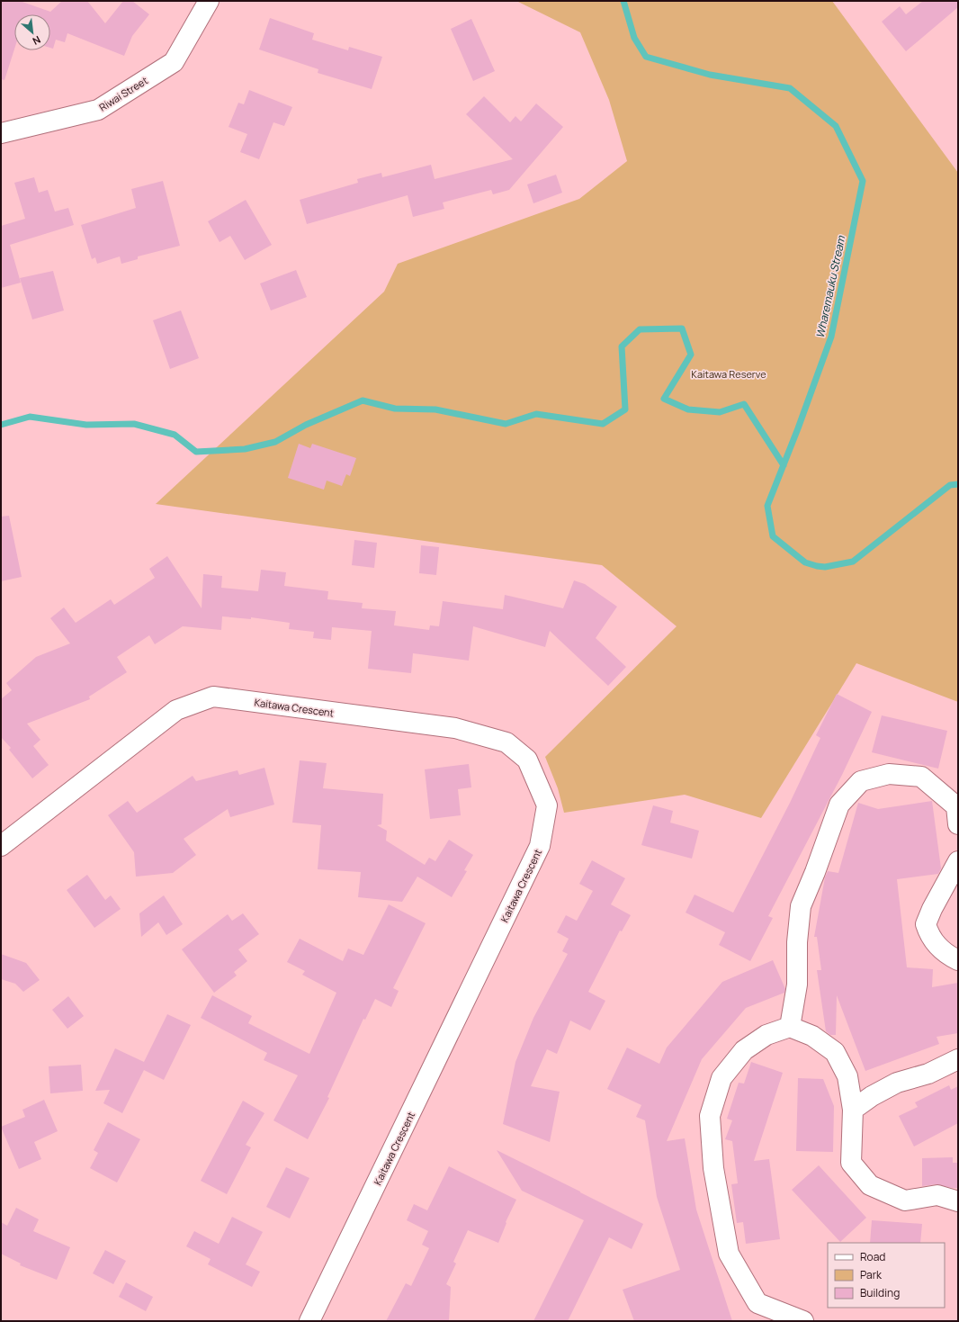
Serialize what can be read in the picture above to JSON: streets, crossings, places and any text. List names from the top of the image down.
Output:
{
  "streets": {
    "street": ["Riwai Street", "Kaitawa Crescent"]
  },
  "water": ["Wharemauku Stream"],
  "parks": ["Kaitawa Reserve"],
  "legend": ["Road", "Park", "Building"],
  "north": "bottom right"
}
